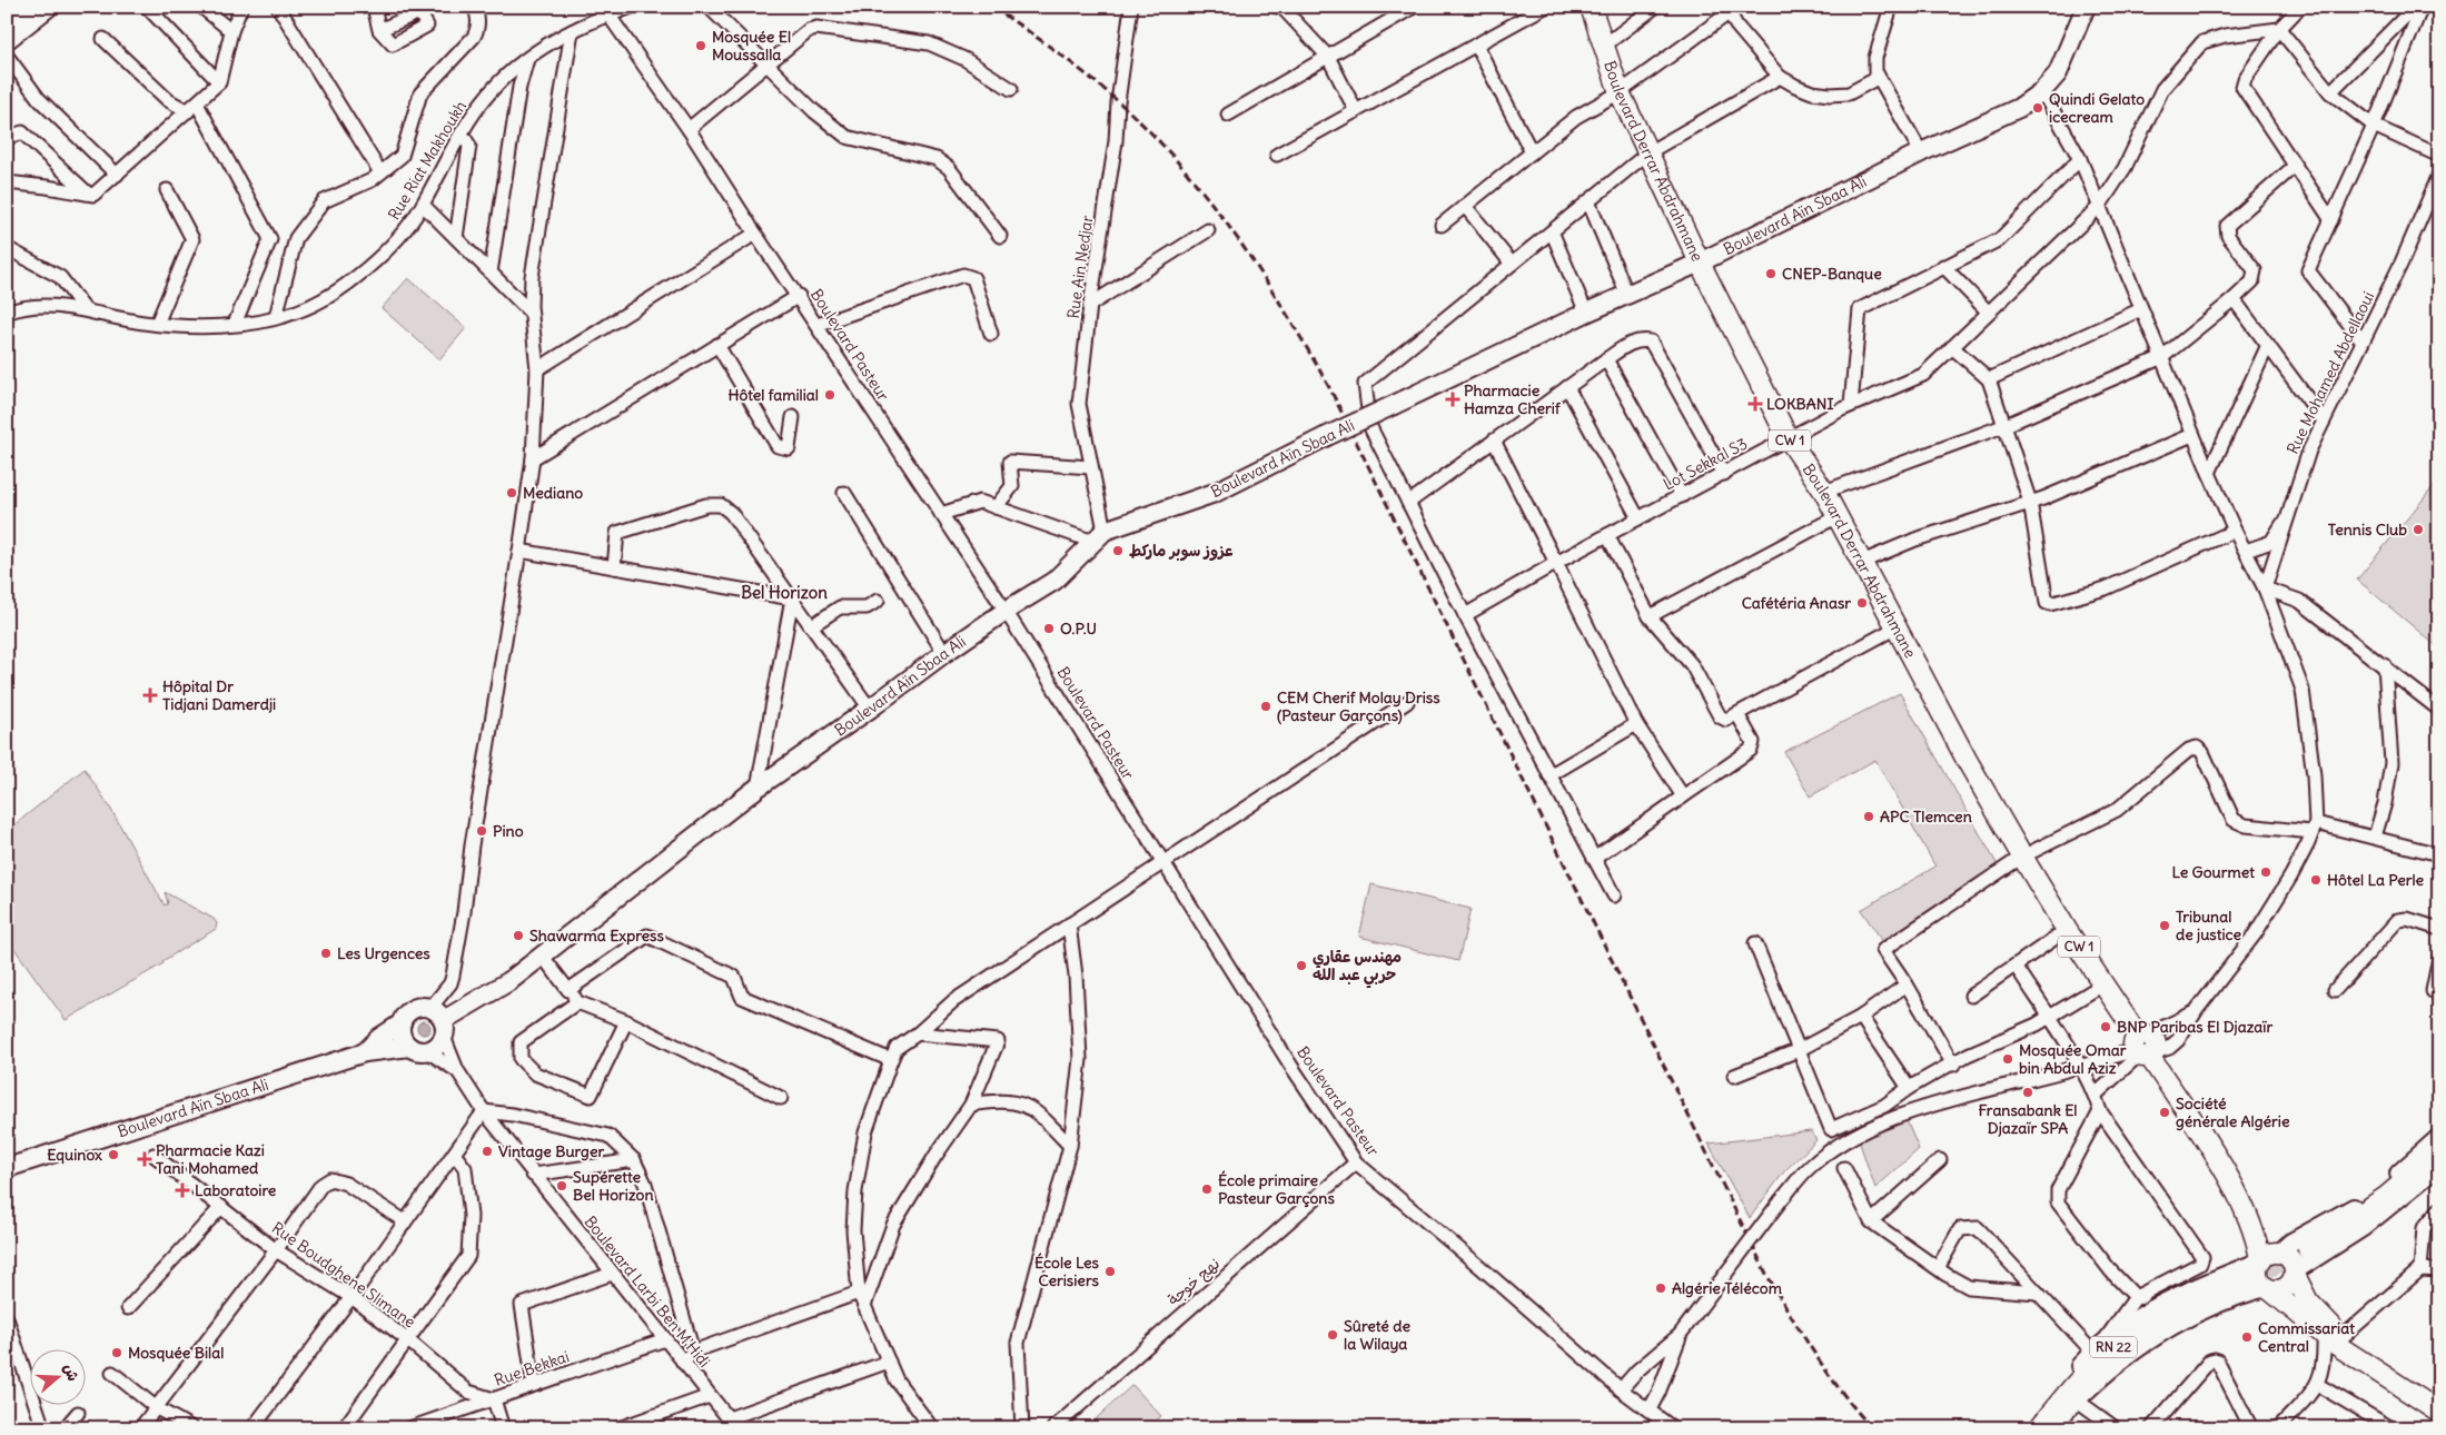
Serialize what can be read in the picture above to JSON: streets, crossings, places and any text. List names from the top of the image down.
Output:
{
  "streets": {
    "main road": [
      "Boulevard Derrar Abdrahmane",
      "Boulevard Aïn Sbaa Ali",
      "CW 1",
      "RN 22"
    ],
    "street": [
      "Rue Riat Makhoukh",
      "Rue Ain Nedjar",
      "Boulevard Pasteur",
      "Rue Mohamed Abdellaoui",
      "Lot Sekkal S3",
      "Rue Boudghene Slimane",
      "نهج خوجة",
      "Boulevard Larbi Ben M'Hidi",
      "Rue Bekkai"
    ]
  },
  "crossings": [
    ["Rue Riat Makhoukh", "Boulevard Pasteur"],
    ["Boulevard Derrar Abdrahmane", "Boulevard Aïn Sbaa Ali"],
    ["Boulevard Derrar Abdrahmane", "Lot Sekkal S3"],
    ["Boulevard Aïn Sbaa Ali", "Rue Ain Nedjar"],
    ["Boulevard Aïn Sbaa Ali", "Boulevard Pasteur"],
    ["Boulevard Pasteur", "نهج خوجة"],
    ["Rue Boudghene Slimane", "Rue Bekkai"],
    ["Boulevard Larbi Ben M'Hidi", "Rue Bekkai"]
  ],
  "districts": ["Bel Horizon"],
  "places": {
    "other": [
      "Mosquée El Moussalla",
      "Quindi Gelato icecream",
      "CNEP-Banque",
      "Hôtel familial",
      "Mediano",
      "Tennis Club",
      "عزوز سوبر ماركط",
      "Cafétéria Anasr",
      "O.P.U",
      "CEM Cherif Molay Driss (Pasteur Garçons)",
      "APC Tlemcen",
      "Pino",
      "Le Gourmet",
      "Hôtel La Perle",
      "Tribunal de justice",
      "Shawarma Express",
      "Les Urgences",
      "مهندس عقاري حربي عبد الله",
      "BNP Paribas El Djazaïr",
      "Mosquée Omar bin Abdul Aziz",
      "Fransabank El Djazaïr SPA",
      "Société générale Algérie",
      "Vintage Burger",
      "Equinox",
      "Supérette Bel Horizon",
      "École primaire Pasteur Garçons",
      "École Les Cerisiers",
      "Algérie Télécom",
      "Sûreté de la Wilaya",
      "Commissariat Central",
      "Mosquée Bilal"
    ],
    "health": [
      "Pharmacie Hamza Cherif",
      "LOKBANI",
      "Hôpital Dr Tidjani Damerdji",
      "Pharmacie Kazi Tani Mohamed",
      "Laboratoire"
    ]
  },
  "north": "right"
}
